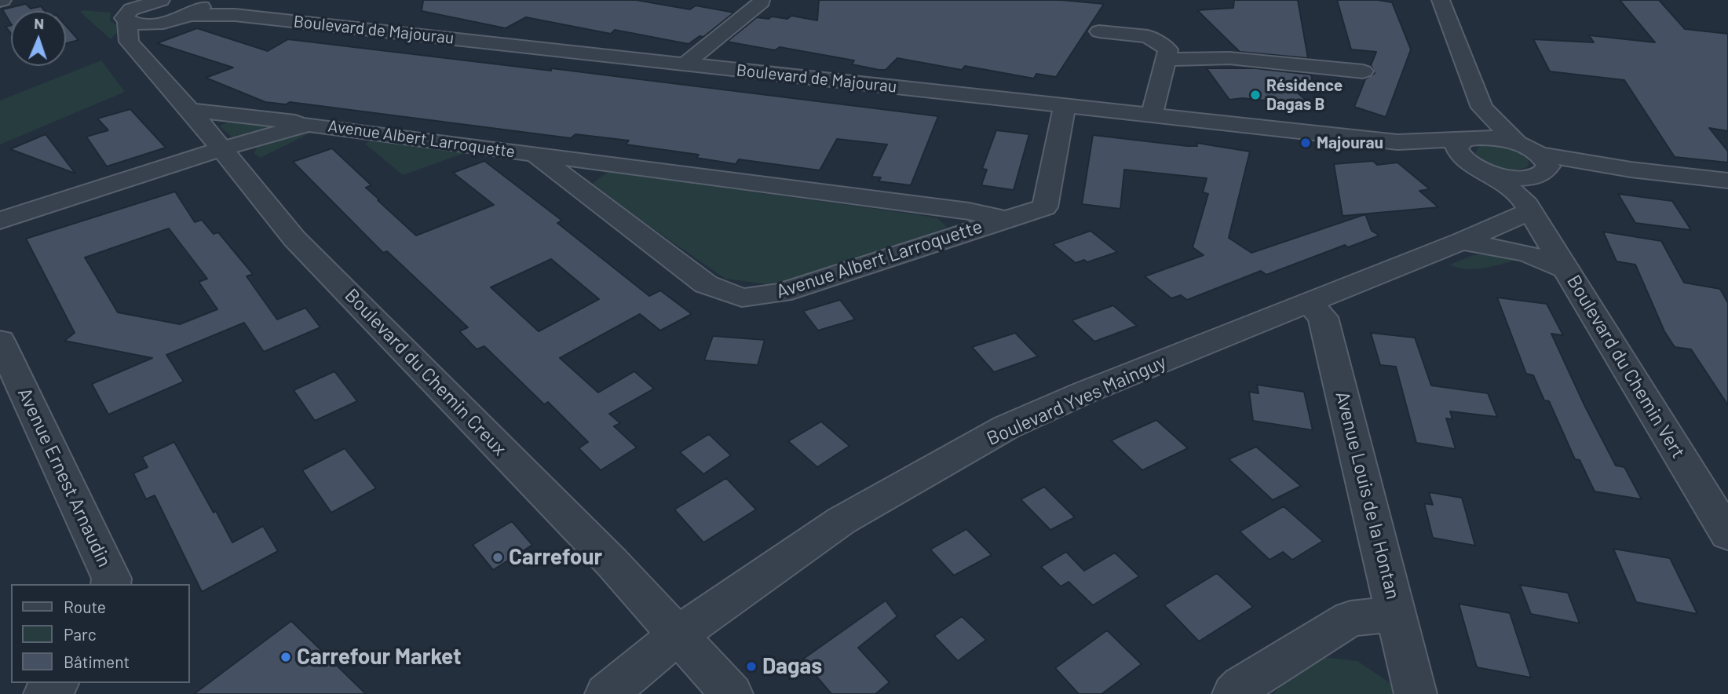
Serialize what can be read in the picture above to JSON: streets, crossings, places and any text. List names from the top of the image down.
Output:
{
  "streets": {
    "street": [
      "Boulevard de Majourau",
      "Avenue Albert Larroquette",
      "Boulevard du Chemin Vert",
      "Boulevard du Chemin Creux",
      "Boulevard Yves Mainguy",
      "Avenue Ernest Arnaudin",
      "Avenue Louis de la Hontan"
    ]
  },
  "crossings": [
    ["Boulevard de Majourau", "Avenue Albert Larroquette"],
    ["Boulevard de Majourau", "Boulevard du Chemin Vert"],
    ["Boulevard de Majourau", "Boulevard du Chemin Creux"],
    ["Avenue Albert Larroquette", "Boulevard du Chemin Creux"],
    ["Boulevard du Chemin Vert", "Boulevard Yves Mainguy"],
    ["Boulevard du Chemin Creux", "Boulevard Yves Mainguy"],
    ["Boulevard Yves Mainguy", "Avenue Louis de la Hontan"]
  ],
  "places": [
    "Résidence Dagas B",
    "Majourau",
    "Carrefour",
    "Carrefour Market",
    "Dagas"
  ],
  "legend": ["Route", "Parc", "Bâtiment"],
  "north": "top"
}
